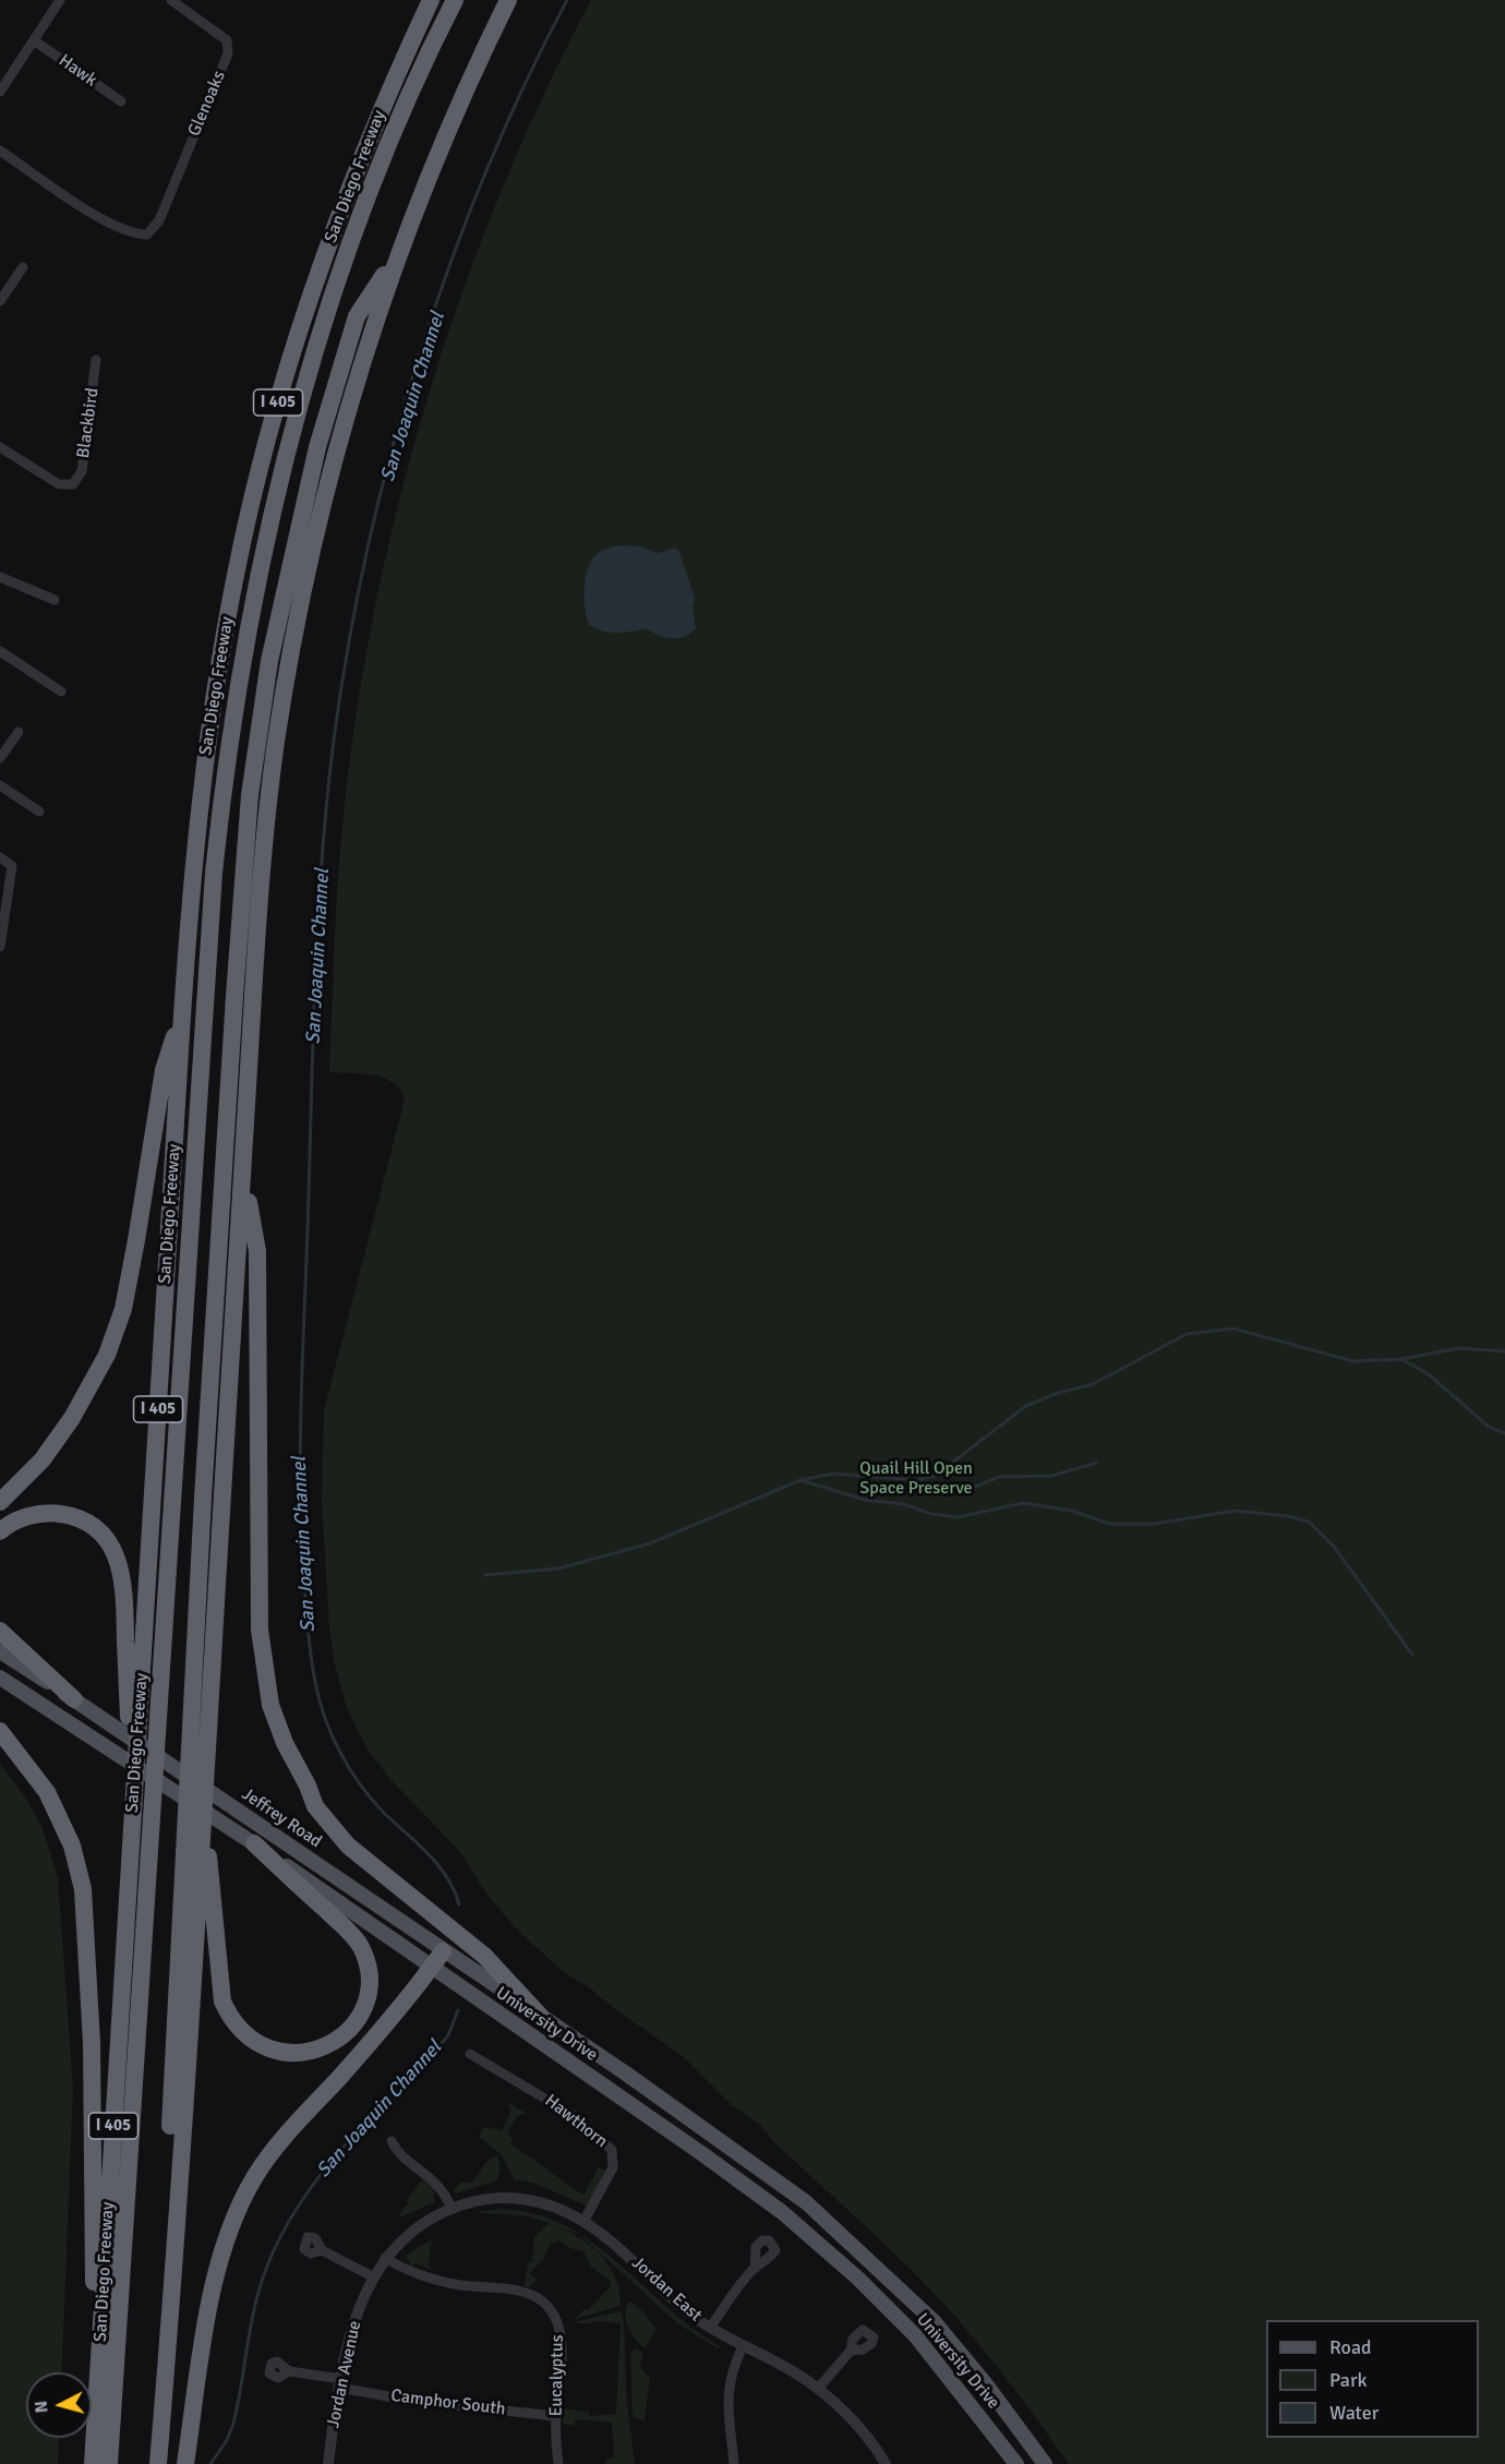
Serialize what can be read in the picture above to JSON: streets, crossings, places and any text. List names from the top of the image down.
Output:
{
  "streets": {
    "highway": ["San Diego Freeway", "I 405"],
    "main road": ["Jeffrey Road", "University Drive"],
    "street": [
      "Hawk",
      "Glenoaks",
      "Blackbird",
      "Hawthorn",
      "Jordan East",
      "Jordan Avenue",
      "Eucalyptus",
      "Camphor South"
    ]
  },
  "crossings": [
    ["Jeffrey Road", "University Drive"],
    ["Hawthorn", "Jordan East"],
    ["Jordan East", "Jordan Avenue"],
    ["Jordan Avenue", "Eucalyptus"],
    ["Jordan Avenue", "Camphor South"],
    ["Eucalyptus", "Camphor South"]
  ],
  "water": ["San Joaquin Channel"],
  "parks": ["Quail Hill Open Space Preserve"],
  "legend": ["Road", "Park", "Water"],
  "north": "left"
}
